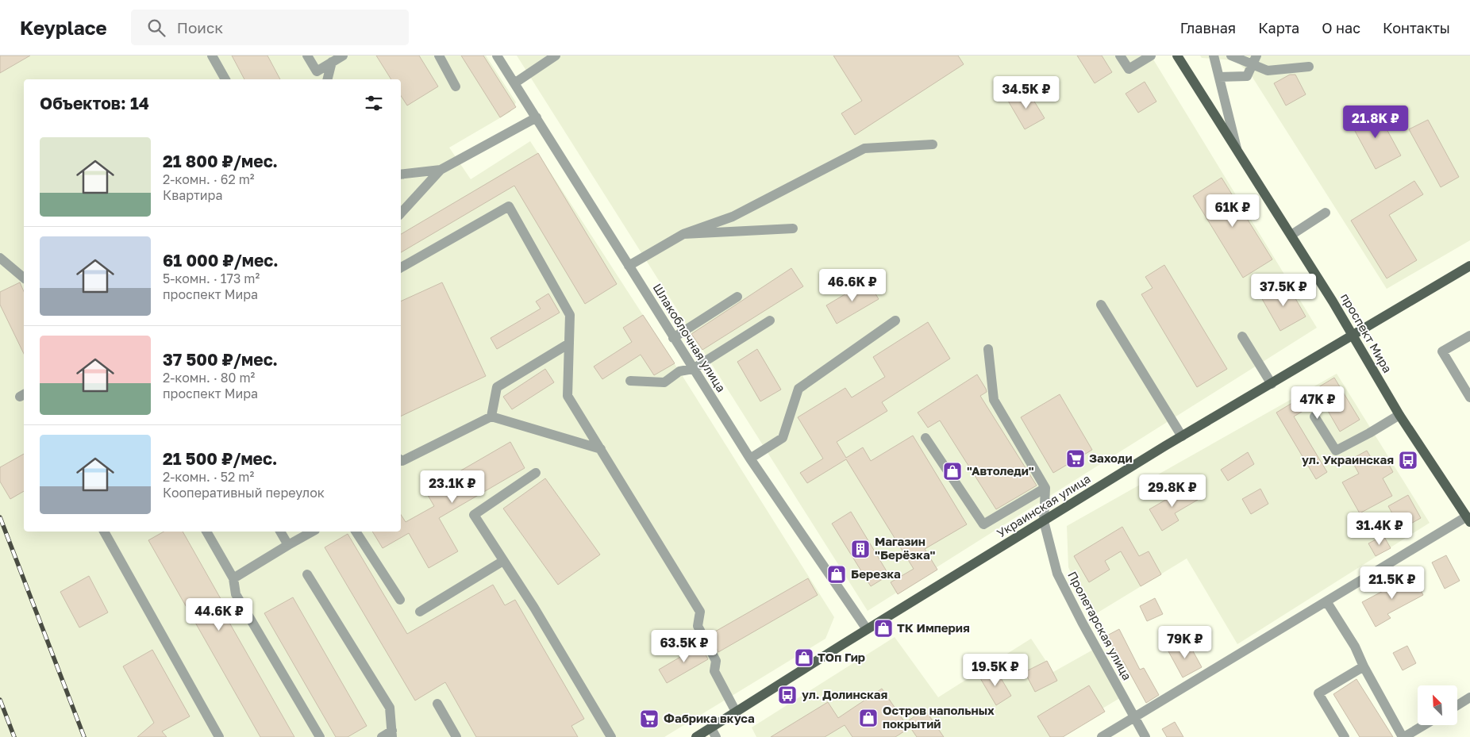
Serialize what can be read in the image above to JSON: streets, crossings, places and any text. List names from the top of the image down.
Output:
{
  "streets": {
    "main road": ["проспект Мира", "Украинская улица"],
    "street": ["Шлакоблочная улица", "Пролетарская улица"]
  },
  "crossings": [
    ["проспект Мира", "Украинская улица"],
    ["Шлакоблочная улица", "Украинская улица"],
    ["Украинская улица", "Пролетарская улица"]
  ],
  "places": {
    "supermarket": ["Заходи", "Фабрика вкуса"],
    "bus stop": ["ул. Украинская", "ул. Долинская"],
    "shop": [
      "\"Автоледи\"",
      "Березка",
      "ТК Империя",
      "ТОп Гир",
      "Остров напольных покрытий"
    ],
    "building": ["Магазин \"Берёзка\""]
  },
  "north": "top left",
  "page": {
    "header": "Keyplace",
    "search": "Поиск",
    "nav": [
      "Главная",
      "Карта",
      "О нас",
      "Контакты"
    ],
    "price": [
      "34.5K ₽",
      "21.8K ₽",
      "61K ₽",
      "46.6K ₽",
      "37.5K ₽",
      "47K ₽",
      "23.1K ₽",
      "29.8K ₽",
      "31.4K ₽",
      "21.5K ₽",
      "44.6K ₽",
      "79K ₽",
      "63.5K ₽",
      "19.5K ₽"
    ],
    "heading": "Объектов: 14",
    "list": [
      {
        "name": "21 800 ₽/мес.",
        "note": "2-комн. · 62 m² · Квартира"
      },
      {
        "name": "61 000 ₽/мес.",
        "note": "5-комн. · 173 m² · проспект Мира"
      },
      {
        "name": "37 500 ₽/мес.",
        "note": "2-комн. · 80 m² · проспект Мира"
      },
      {
        "name": "21 500 ₽/мес.",
        "note": "2-комн. · 52 m² · Кооперативный переулок"
      }
    ]
  }
}
